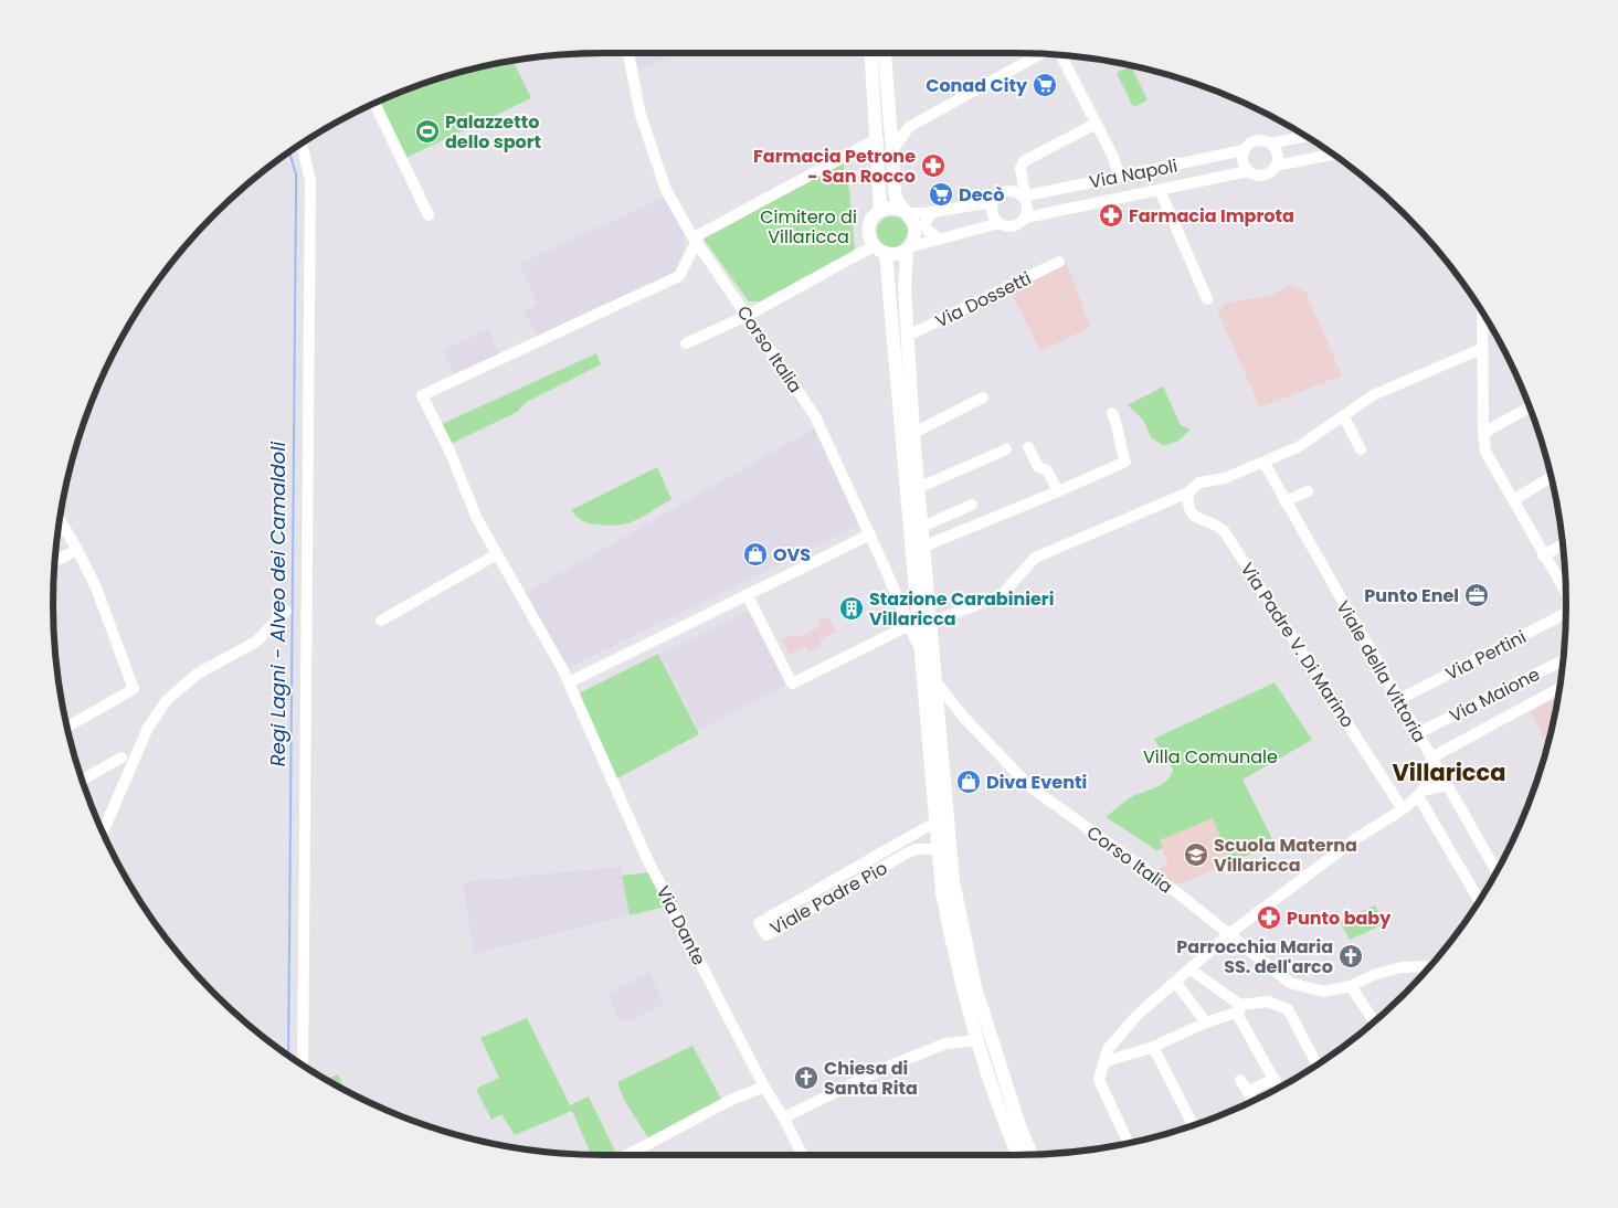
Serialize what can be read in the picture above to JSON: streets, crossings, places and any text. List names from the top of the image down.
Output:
{
  "streets": {
    "street": [
      "Via Napoli",
      "Via Dossetti",
      "Corso Italia",
      "Via Padre V. Di Marino",
      "Via Pertini",
      "Viale della Vittoria",
      "Via Maione",
      "Viale Padre Pio",
      "Via Dante"
    ]
  },
  "crossings": [
    ["Corso Italia", "Via Dante"],
    ["Via Pertini", "Viale della Vittoria"],
    ["Viale della Vittoria", "Via Maione"]
  ],
  "districts": ["Villaricca"],
  "water": ["Regi Lagni - Alveo dei Camaldoli"],
  "parks": ["Cimitero di Villaricca", "Villa Comunale"],
  "places": {
    "supermarket": ["Conad City", "Decò"],
    "sports": ["Palazzetto dello sport"],
    "pharmacy": ["Farmacia Petrone - San Rocco", "Farmacia Improta", "Punto baby"],
    "shop": ["OVS", "Diva Eventi"],
    "office": ["Punto Enel"],
    "building": ["Stazione Carabinieri Villaricca"],
    "school or university": ["Scuola Materna Villaricca"],
    "church": ["Parrocchia Maria SS. dell'arco", "Chiesa di Santa Rita"]
  }
}
